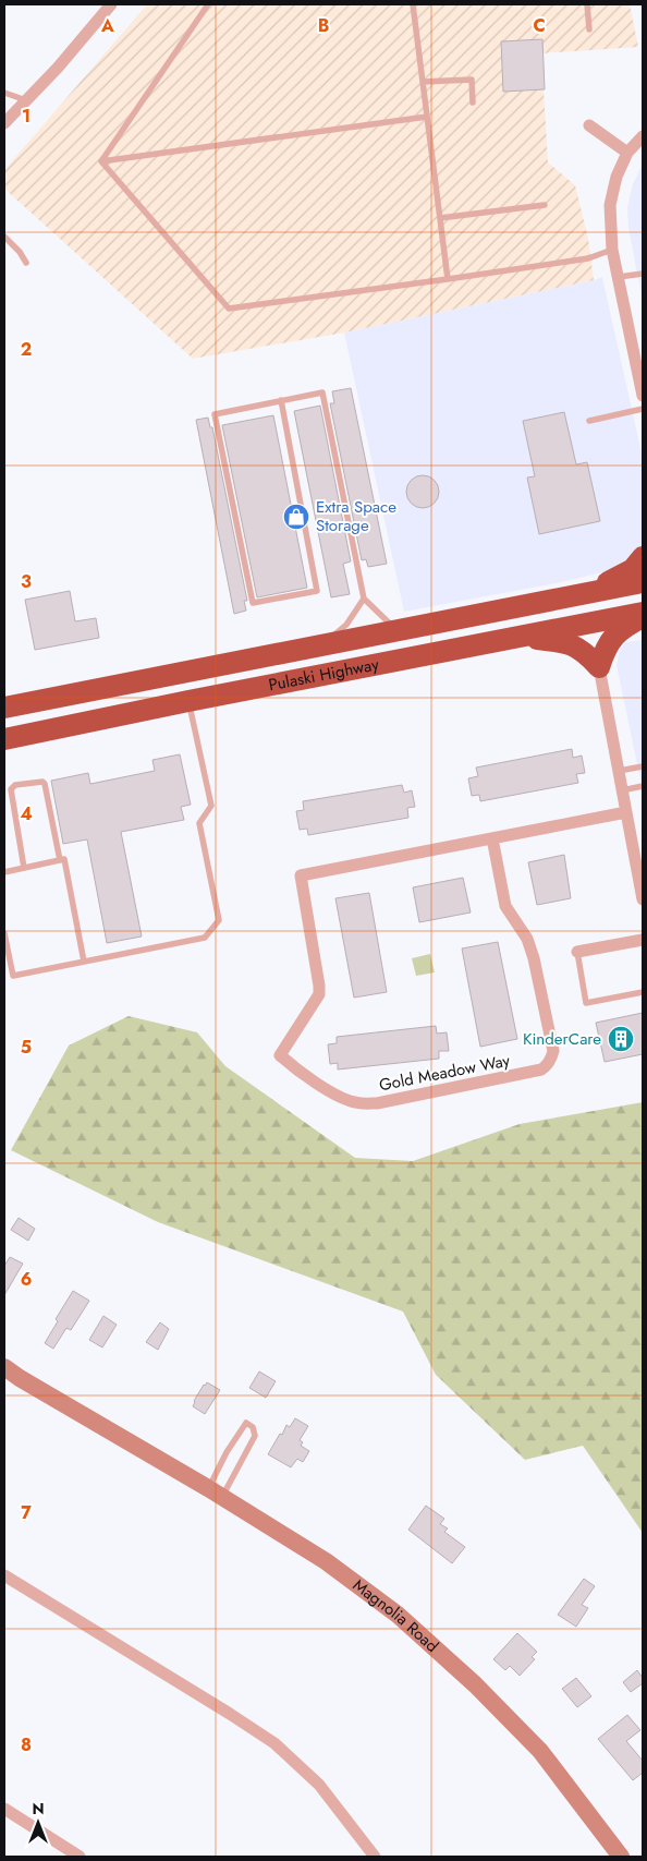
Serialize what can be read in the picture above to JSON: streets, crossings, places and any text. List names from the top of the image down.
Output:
{
  "streets": {
    "highway": ["Pulaski Highway"],
    "main road": ["Magnolia Road"],
    "street": ["Gold Meadow Way"]
  },
  "places": {
    "shop": ["Extra Space Storage"],
    "building": ["KinderCare"]
  },
  "north": "top",
  "grid": {
    "columns": ["A", "B", "C"],
    "rows": [
      "1",
      "2",
      "3",
      "4",
      "5",
      "6",
      "7",
      "8"
    ]
  }
}
